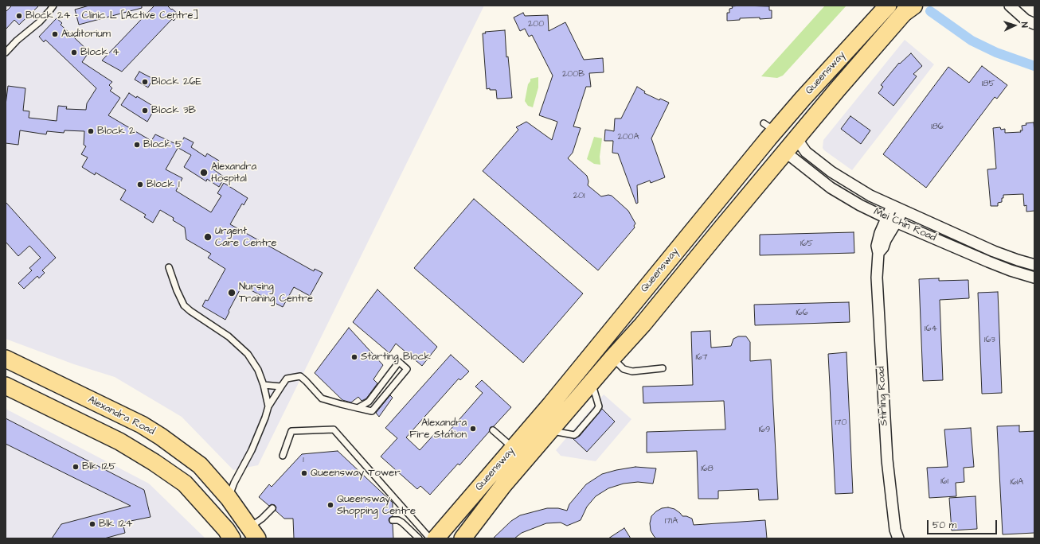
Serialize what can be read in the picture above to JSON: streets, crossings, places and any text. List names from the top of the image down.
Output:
{
  "streets": {
    "main road": ["Queensway", "Alexandra Road"],
    "street": ["Mei Chin Road", "Stirling Road"]
  },
  "crossings": [
    ["Queensway", "Mei Chin Road"],
    ["Mei Chin Road", "Stirling Road"]
  ],
  "places": [
    "Block 24 - Clinic L [Active Centre]",
    "Auditorium",
    "Block 4",
    "Block 26E",
    "Block 3B",
    "Block 2",
    "Block 5",
    "Alexandra Hospital",
    "Block 1",
    "Urgent Care Centre",
    "Nursing Training Centre",
    "Starting Block",
    "Alexandra Fire Station",
    "Blk 125",
    "Queensway Tower",
    "Queensway Shopping Centre",
    "Blk 124"
  ],
  "house_numbers": [
    "200",
    "200B",
    "185",
    "186",
    "200A",
    "201",
    "165",
    "166",
    "164",
    "163",
    "167",
    "170",
    "169",
    "1",
    "168",
    "161",
    "161A",
    "171A"
  ],
  "scale_bar": "50 m",
  "north": "right"
}
